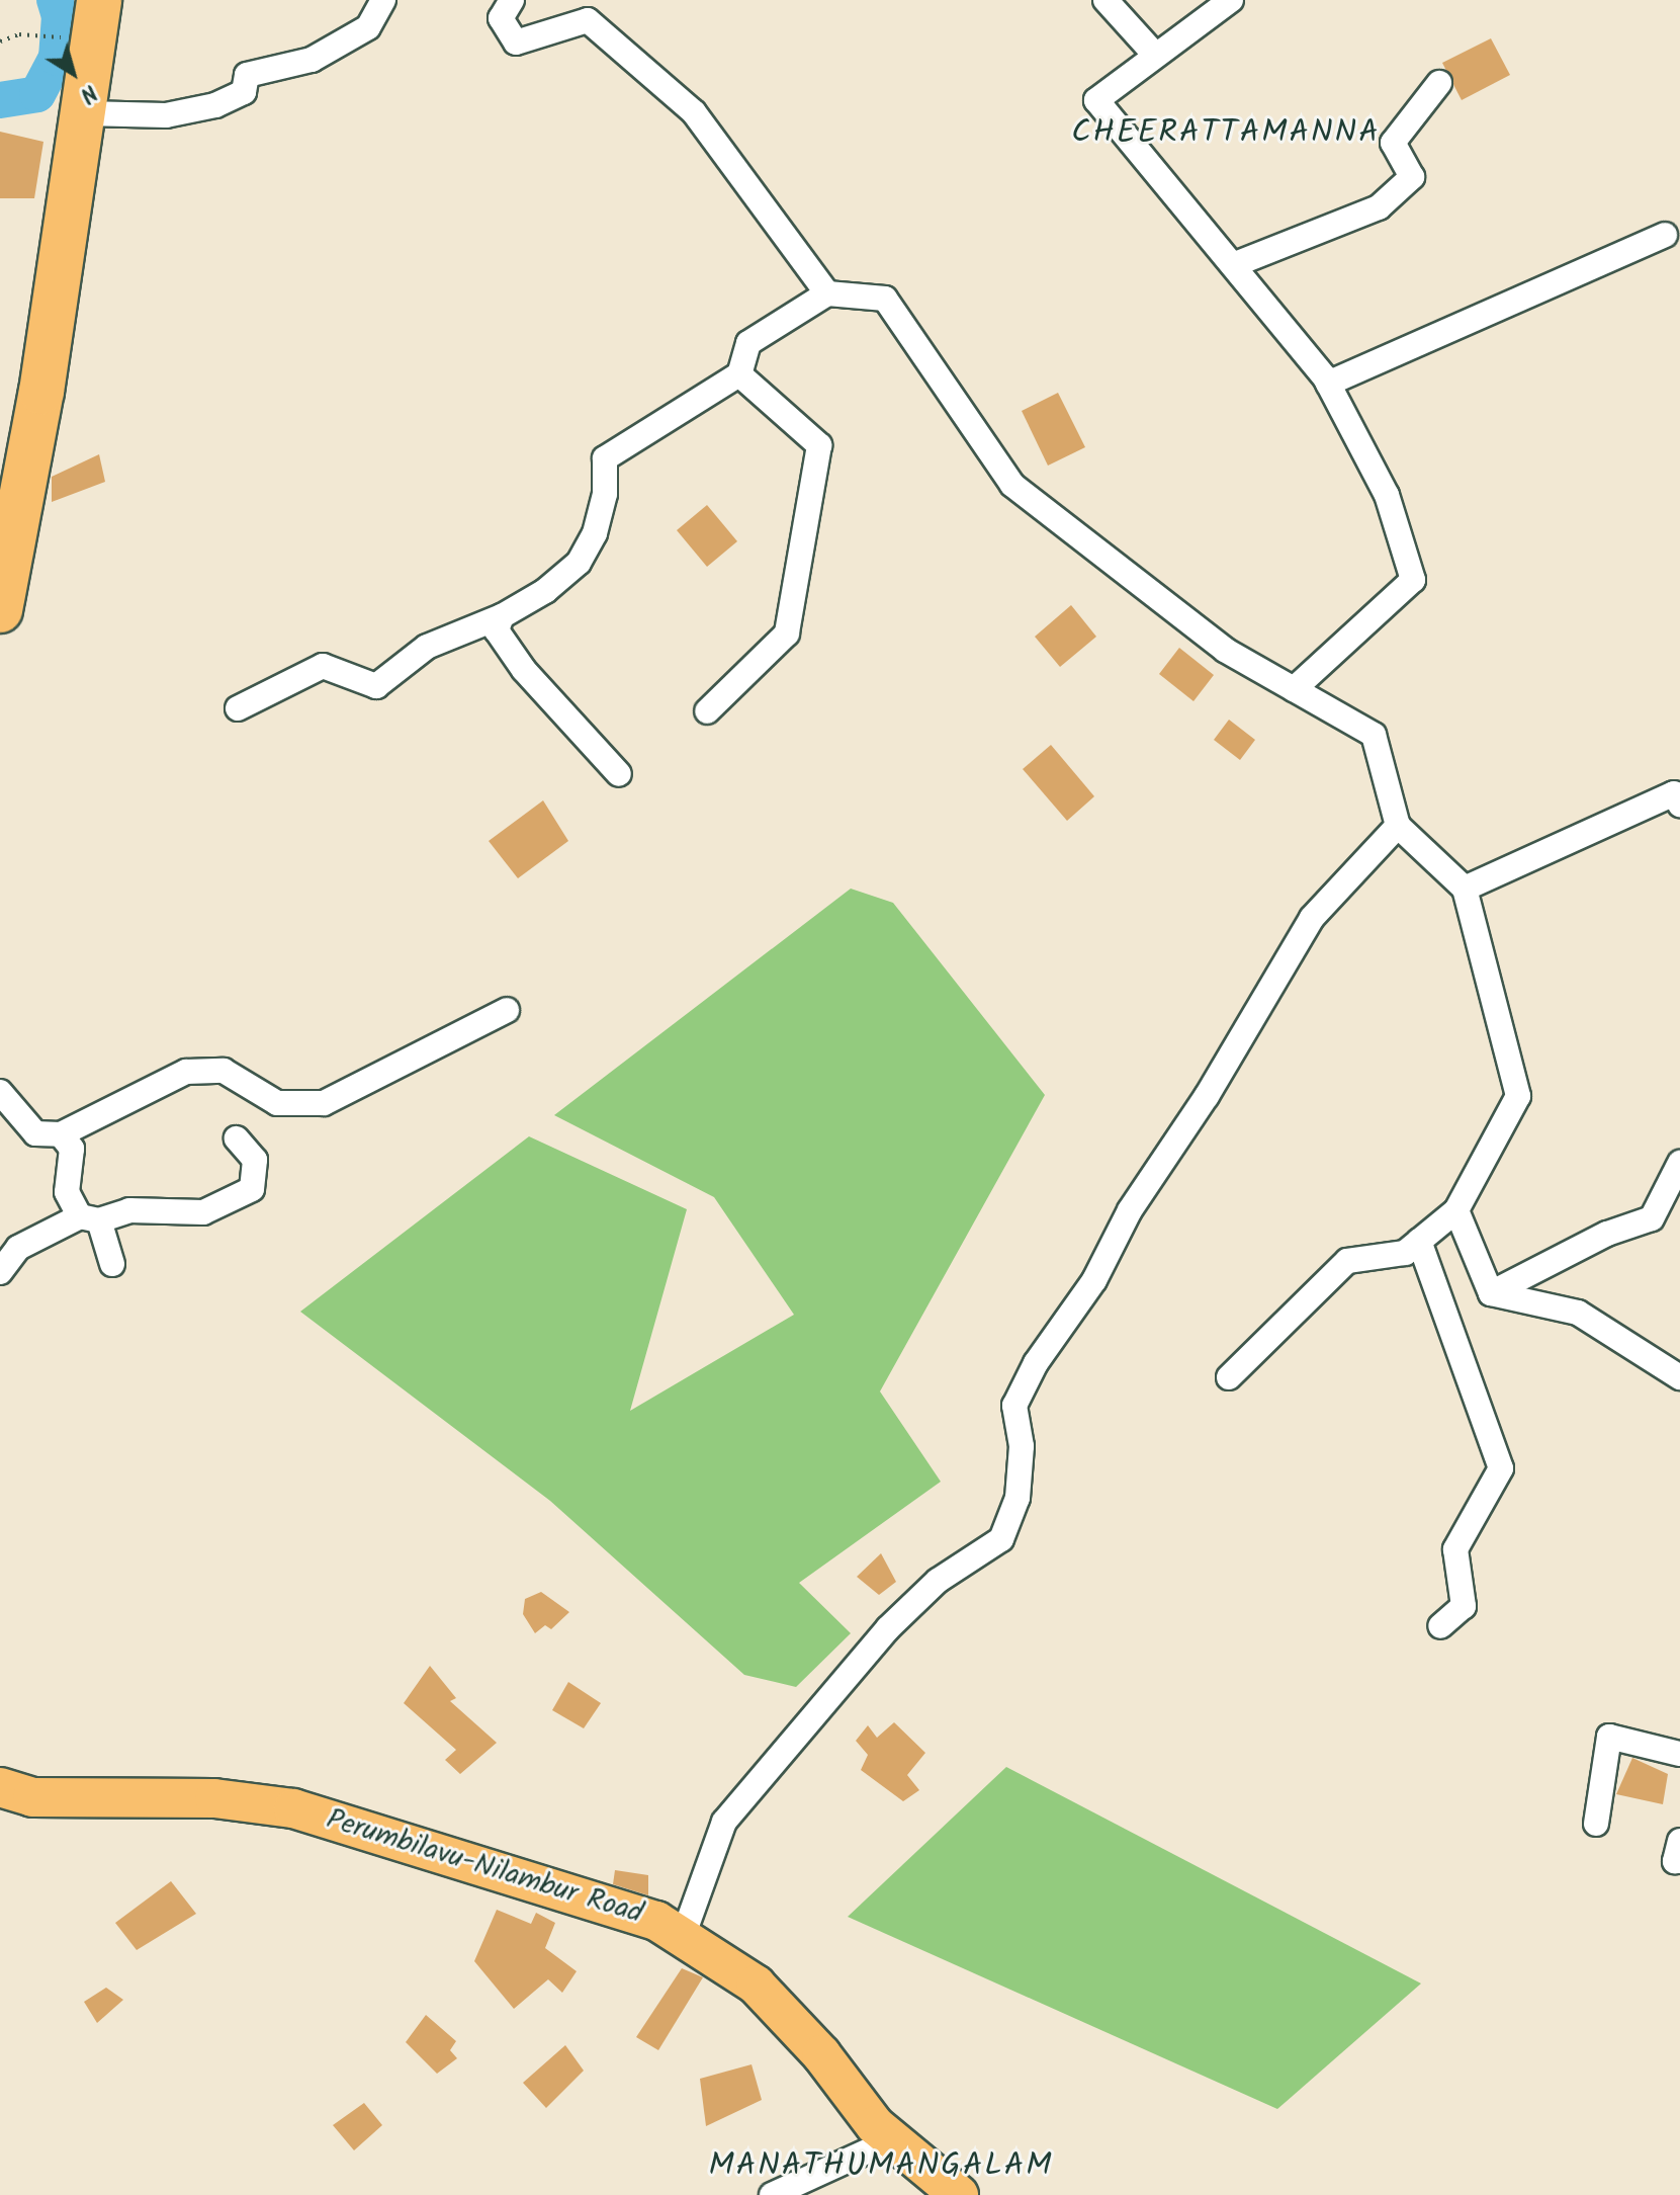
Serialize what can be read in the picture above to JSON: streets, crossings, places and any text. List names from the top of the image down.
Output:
{
  "streets": {
    "main road": ["Perumbilavu-Nilambur Road"]
  },
  "districts": ["CHEERATTAMANNA", "MANATHUMANGALAM"],
  "north": "bottom right"
}
